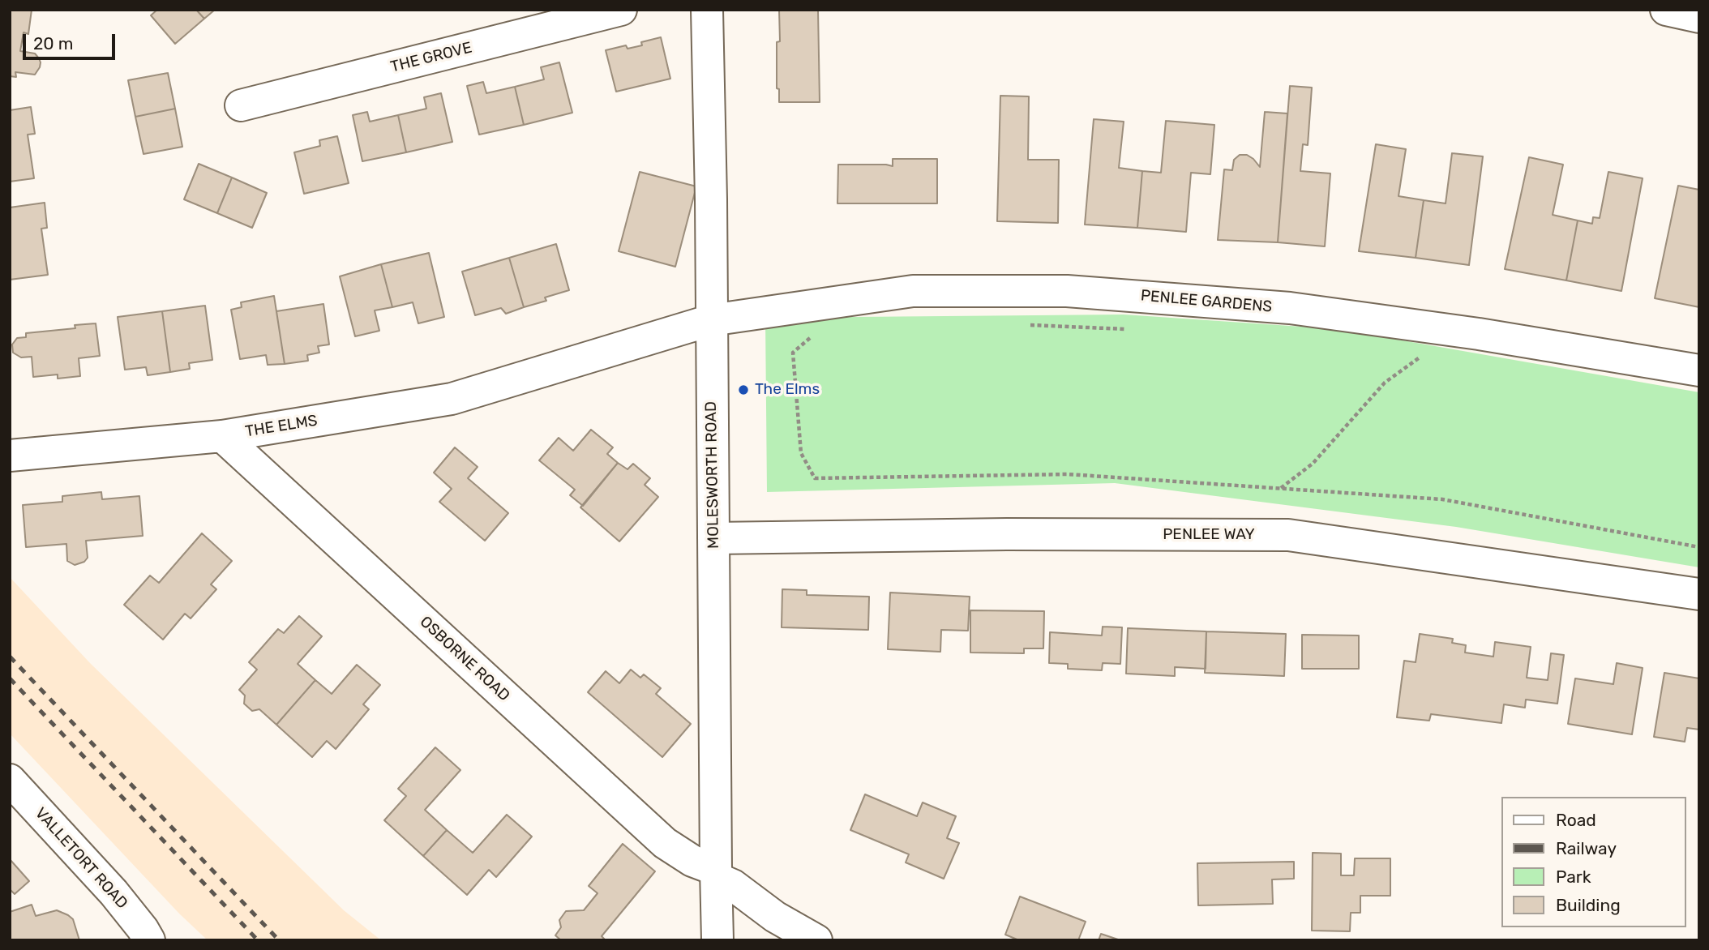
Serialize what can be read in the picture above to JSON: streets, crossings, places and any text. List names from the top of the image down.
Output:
{
  "streets": {
    "street": [
      "THE GROVE",
      "PENLEE GARDENS",
      "THE ELMS",
      "MOLESWORTH ROAD",
      "PENLEE WAY",
      "OSBORNE ROAD",
      "VALLETORT ROAD"
    ]
  },
  "crossings": [
    ["PENLEE GARDENS", "THE ELMS"],
    ["PENLEE GARDENS", "MOLESWORTH ROAD"],
    ["THE ELMS", "MOLESWORTH ROAD"],
    ["THE ELMS", "OSBORNE ROAD"],
    ["MOLESWORTH ROAD", "PENLEE WAY"],
    ["MOLESWORTH ROAD", "OSBORNE ROAD"]
  ],
  "places": ["The Elms"],
  "legend": [
    "Road",
    "Railway",
    "Park",
    "Building"
  ],
  "scale_bar": "20 m"
}
